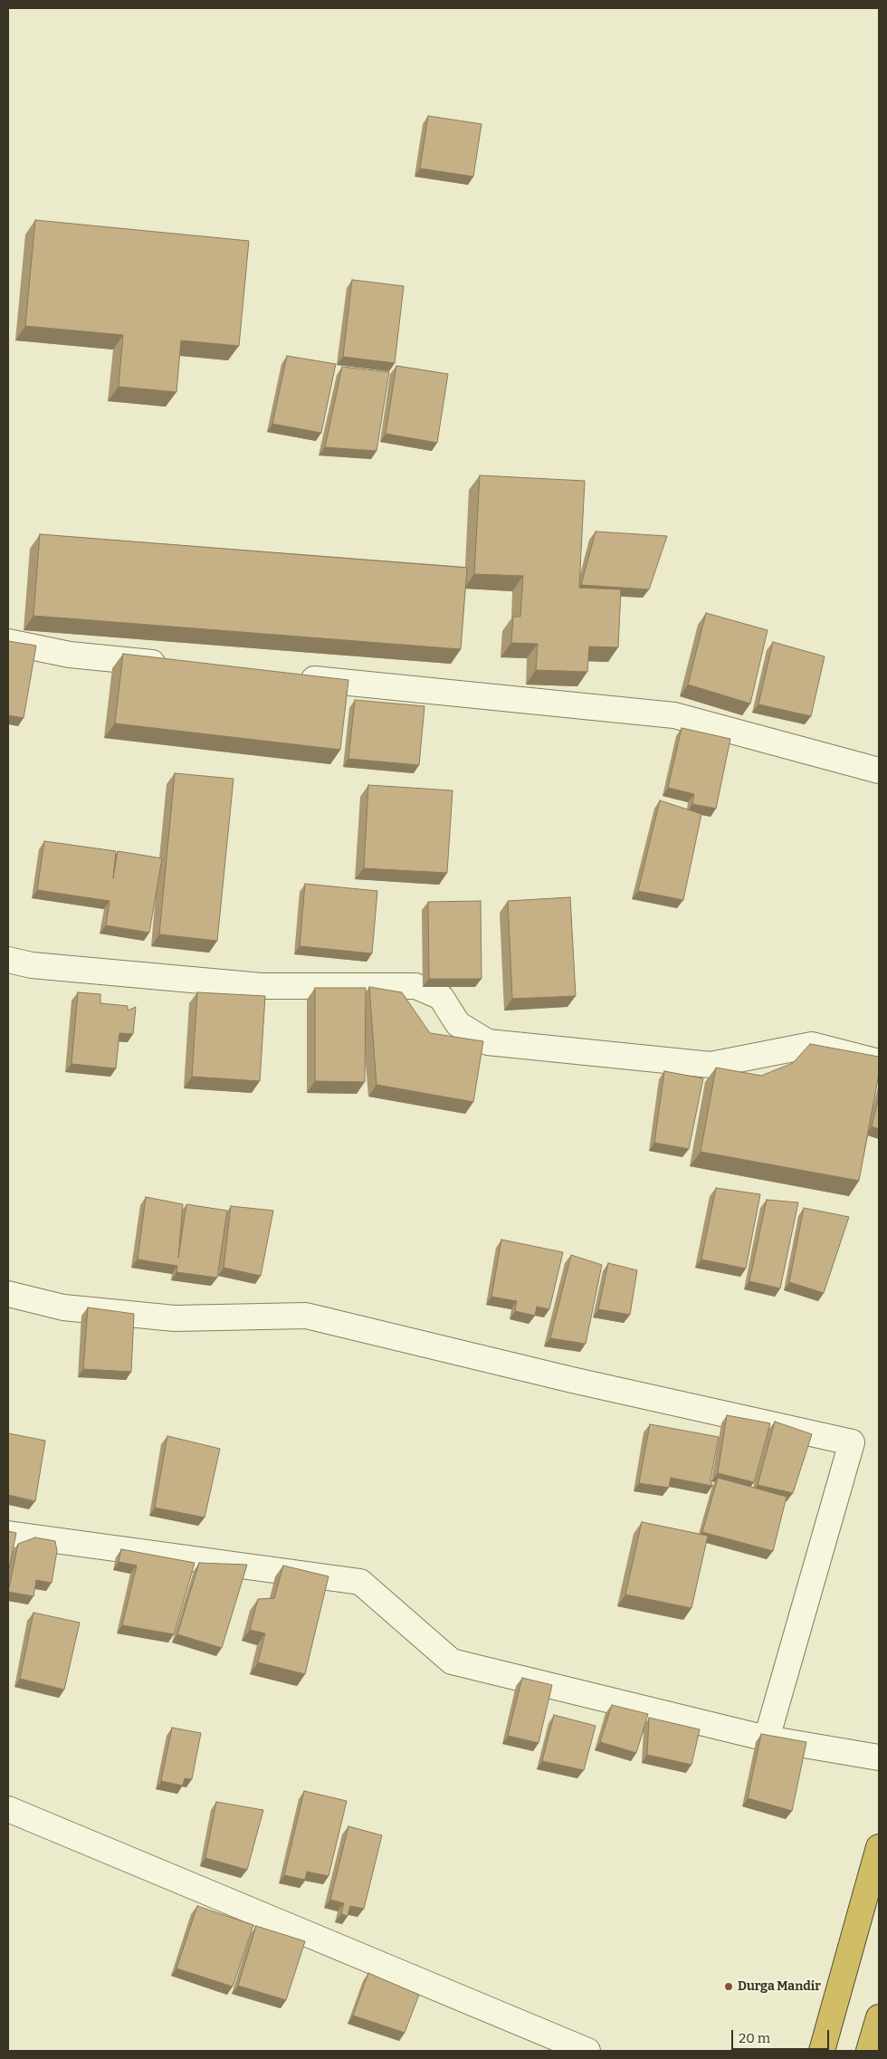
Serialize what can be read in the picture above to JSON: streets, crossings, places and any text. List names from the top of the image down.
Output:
{
  "places": ["Durga Mandir"],
  "scale_bar": "20 m"
}
